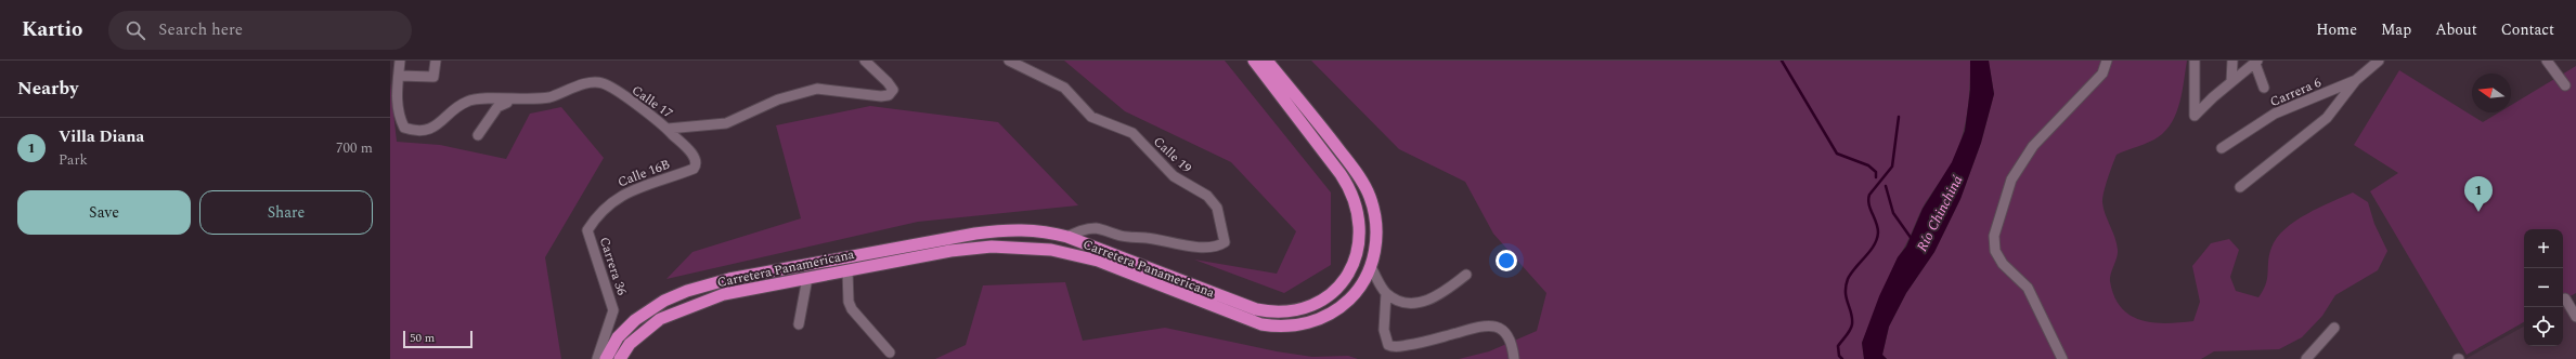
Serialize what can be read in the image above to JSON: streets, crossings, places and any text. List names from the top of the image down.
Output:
{
  "streets": {
    "highway": ["Carretera Panamericana"],
    "street": [
      "Carrera 6",
      "Calle 17",
      "Calle 19",
      "Calle 16B",
      "Carrera 36"
    ]
  },
  "crossings": [
    ["Calle 17", "Calle 16B"],
    ["Calle 19", "Carretera Panamericana"],
    ["Calle 16B", "Carrera 36"]
  ],
  "water": ["Río Chinchiná"],
  "scale_bar": "50 m",
  "north": "left",
  "page": {
    "header": "Kartio",
    "search": "Search here",
    "nav": [
      "Home",
      "Map",
      "About",
      "Contact"
    ],
    "heading": "Nearby",
    "list": [
      {
        "mark": "1",
        "name": "Villa Diana",
        "note": "Park",
        "value": "700 m"
      }
    ],
    "pins": "1",
    "buttons": ["Save", "Share"],
    "map_buttons": ["+", "−"],
    "scale": "50 m"
  }
}
